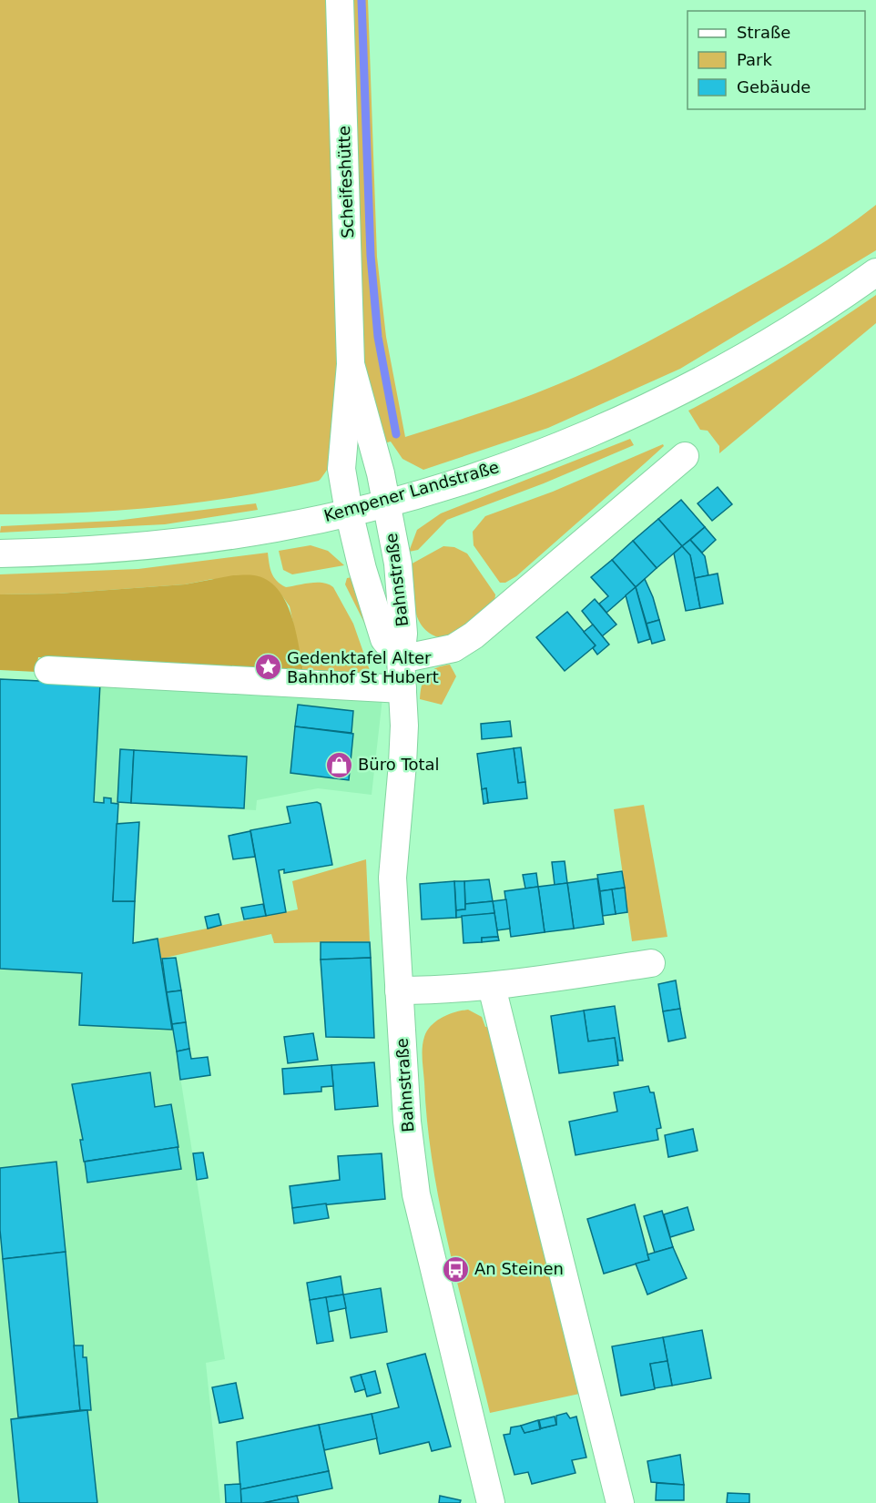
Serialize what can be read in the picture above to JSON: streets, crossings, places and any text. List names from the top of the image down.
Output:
{
  "streets": {
    "street": ["Scheifeshütte", "Kempener Landstraße", "Bahnstraße"]
  },
  "crossings": [
    ["Scheifeshütte", "Kempener Landstraße"],
    ["Scheifeshütte", "Bahnstraße"],
    ["Kempener Landstraße", "Bahnstraße"]
  ],
  "places": {
    "place": ["Gedenktafel Alter Bahnhof St Hubert"],
    "shop": ["Büro Total"],
    "bus stop": ["An Steinen"]
  },
  "legend": ["Straße", "Park", "Gebäude"]
}
